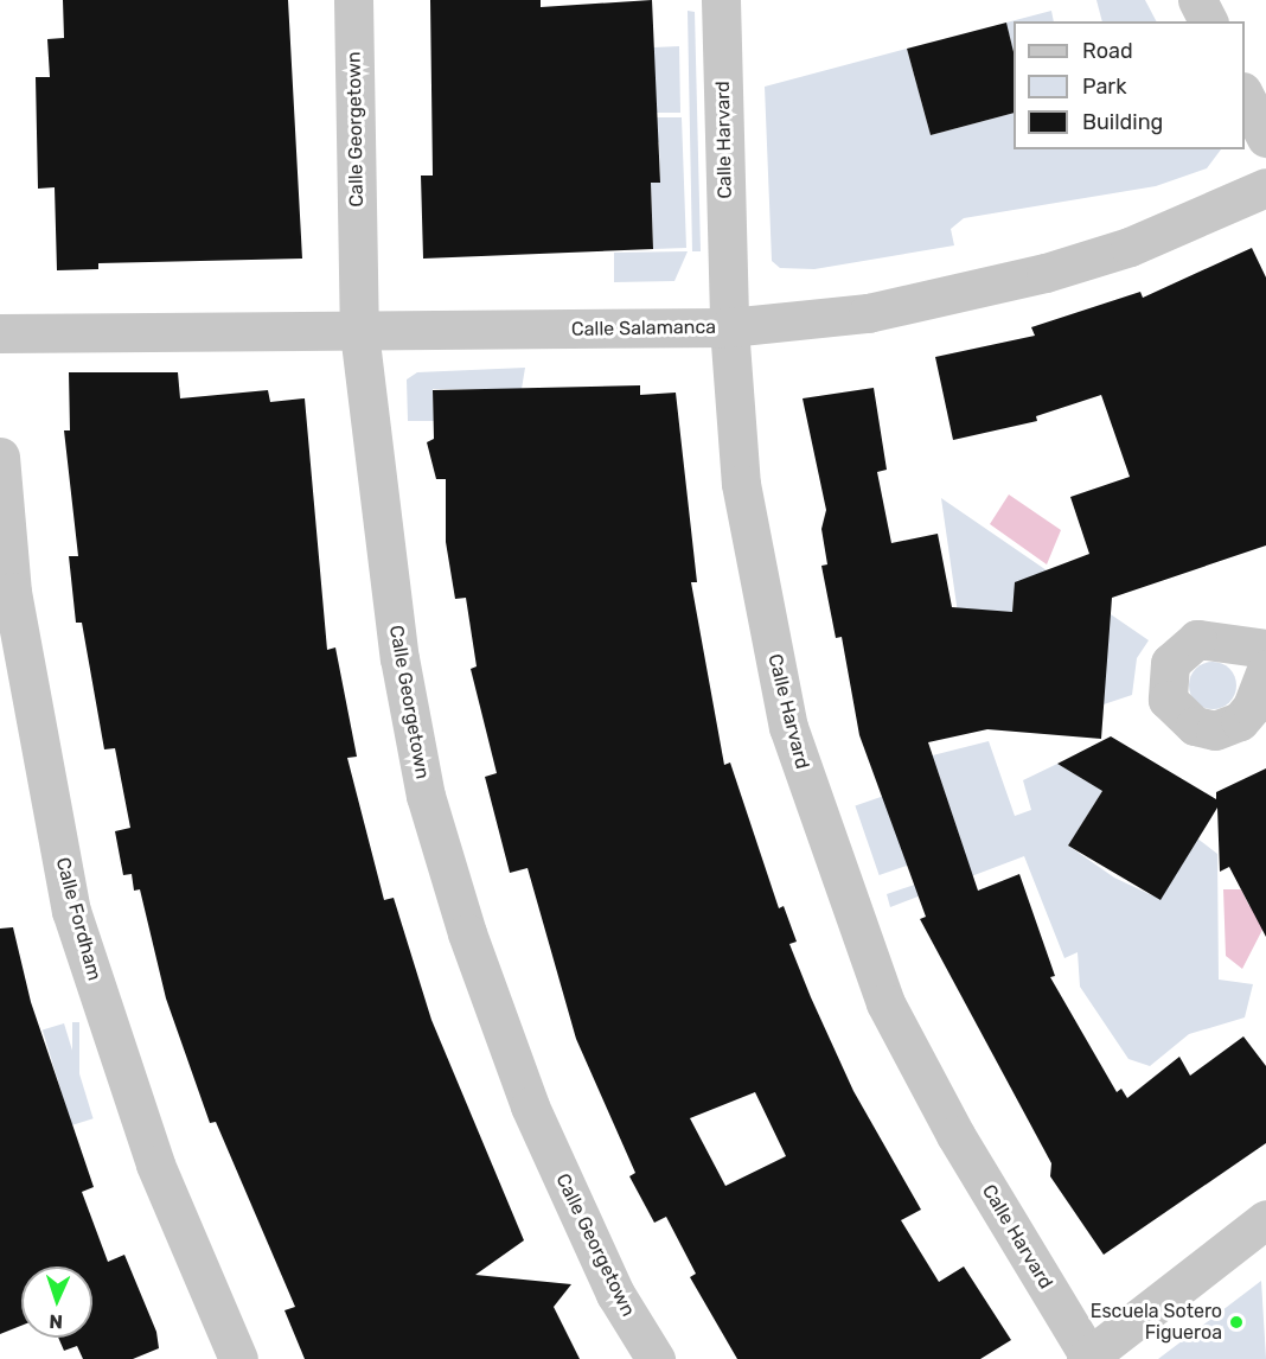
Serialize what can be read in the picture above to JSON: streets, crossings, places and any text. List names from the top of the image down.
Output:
{
  "streets": {
    "street": [
      "Calle Georgetown",
      "Calle Harvard",
      "Calle Salamanca",
      "Calle Fordham"
    ]
  },
  "crossings": [
    ["Calle Georgetown", "Calle Salamanca"],
    ["Calle Harvard", "Calle Salamanca"]
  ],
  "places": ["Escuela Sotero Figueroa"],
  "legend": ["Road", "Park", "Building"],
  "north": "bottom"
}
